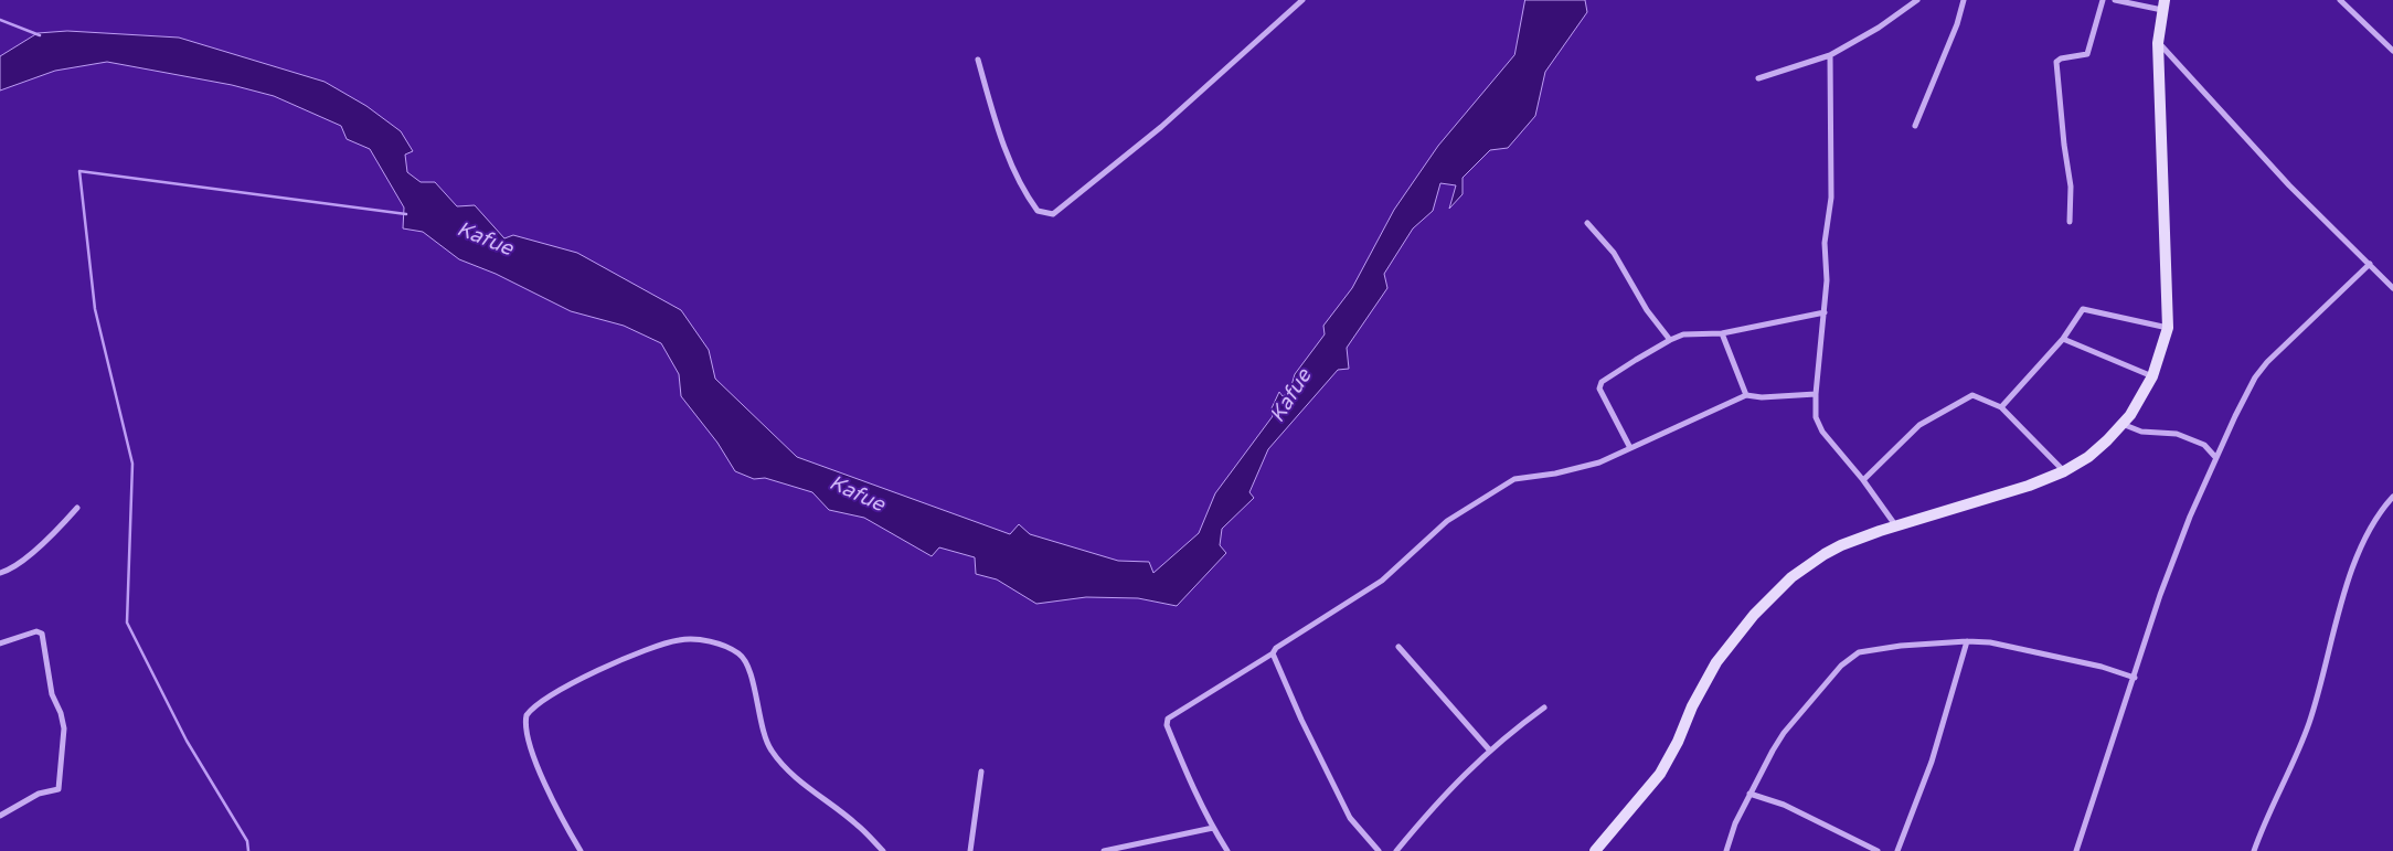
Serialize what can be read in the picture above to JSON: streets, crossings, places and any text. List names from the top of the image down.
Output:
{
  "water": ["Kafue"]
}
